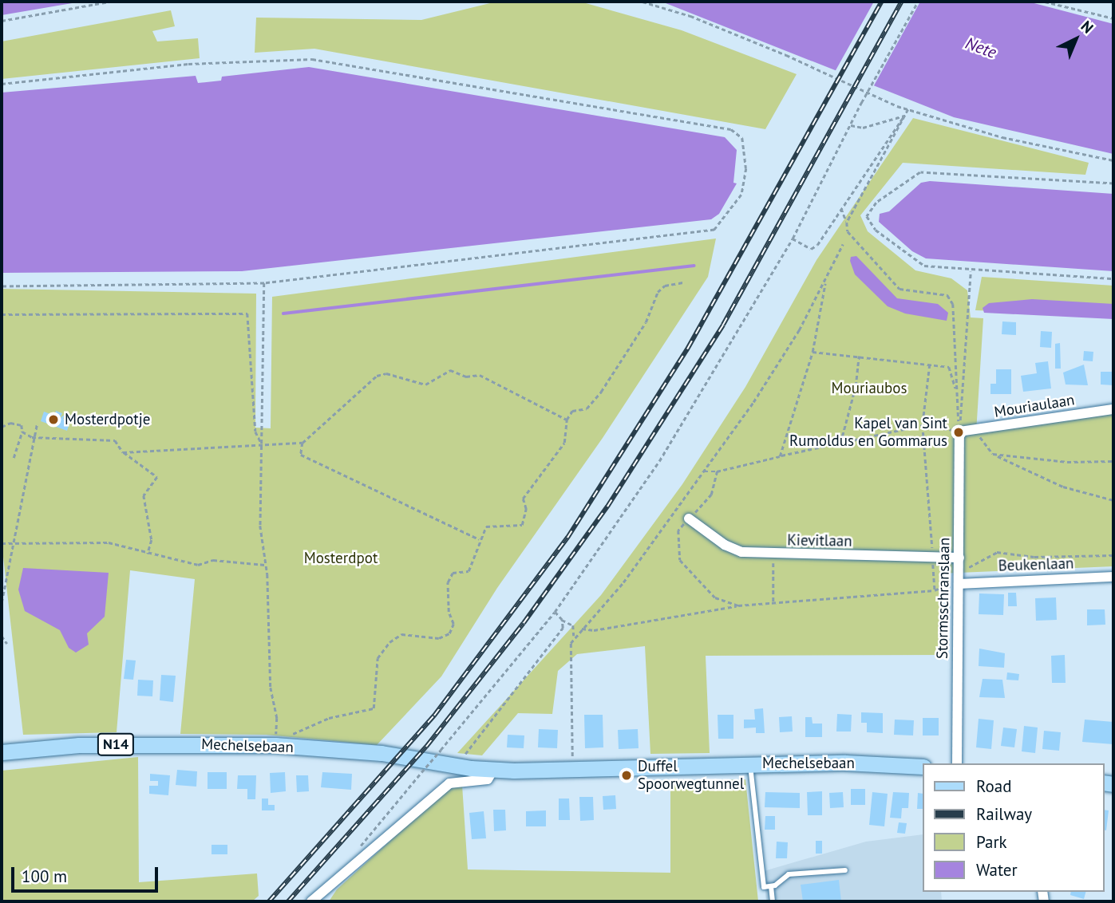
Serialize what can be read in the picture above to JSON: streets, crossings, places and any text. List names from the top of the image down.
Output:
{
  "streets": {
    "main road": ["N14", "Mechelsebaan"],
    "street": [
      "Mouriaulaan",
      "Kievitlaan",
      "Beukenlaan",
      "Stormsschranslaan"
    ]
  },
  "crossings": [
    ["Mouriaulaan", "Stormsschranslaan"],
    ["Kievitlaan", "Stormsschranslaan"],
    ["Beukenlaan", "Stormsschranslaan"]
  ],
  "water": ["Nete"],
  "parks": ["Mouriaubos", "Mosterdpot"],
  "places": ["Mosterdpotje", "Kapel van Sint Rumoldus en Gommarus", "Duffel Spoorwegtunnel"],
  "legend": [
    "Road",
    "Railway",
    "Park",
    "Water"
  ],
  "scale_bar": "100 m",
  "north": "top right"
}
